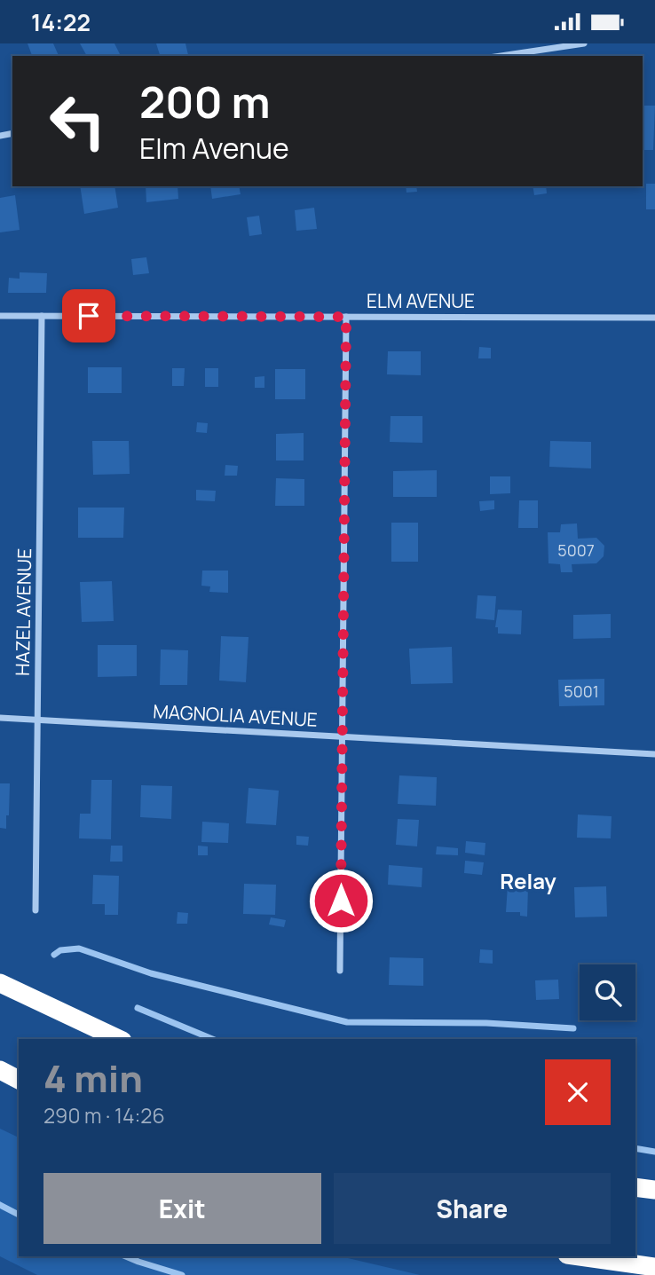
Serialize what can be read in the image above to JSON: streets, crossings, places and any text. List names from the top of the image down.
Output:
{
  "streets": {
    "street": ["ELM AVENUE", "HAZEL AVENUE", "MAGNOLIA AVENUE"]
  },
  "crossings": [
    ["ELM AVENUE", "HAZEL AVENUE"],
    ["HAZEL AVENUE", "MAGNOLIA AVENUE"]
  ],
  "districts": ["Relay"],
  "house_numbers": ["5007", "5001"],
  "page": {
    "status": "14:22",
    "turn": ["200 m", "Elm Avenue"],
    "heading": ["4 min", "290 m · 14:26"],
    "buttons": ["Exit", "Share"]
  }
}
